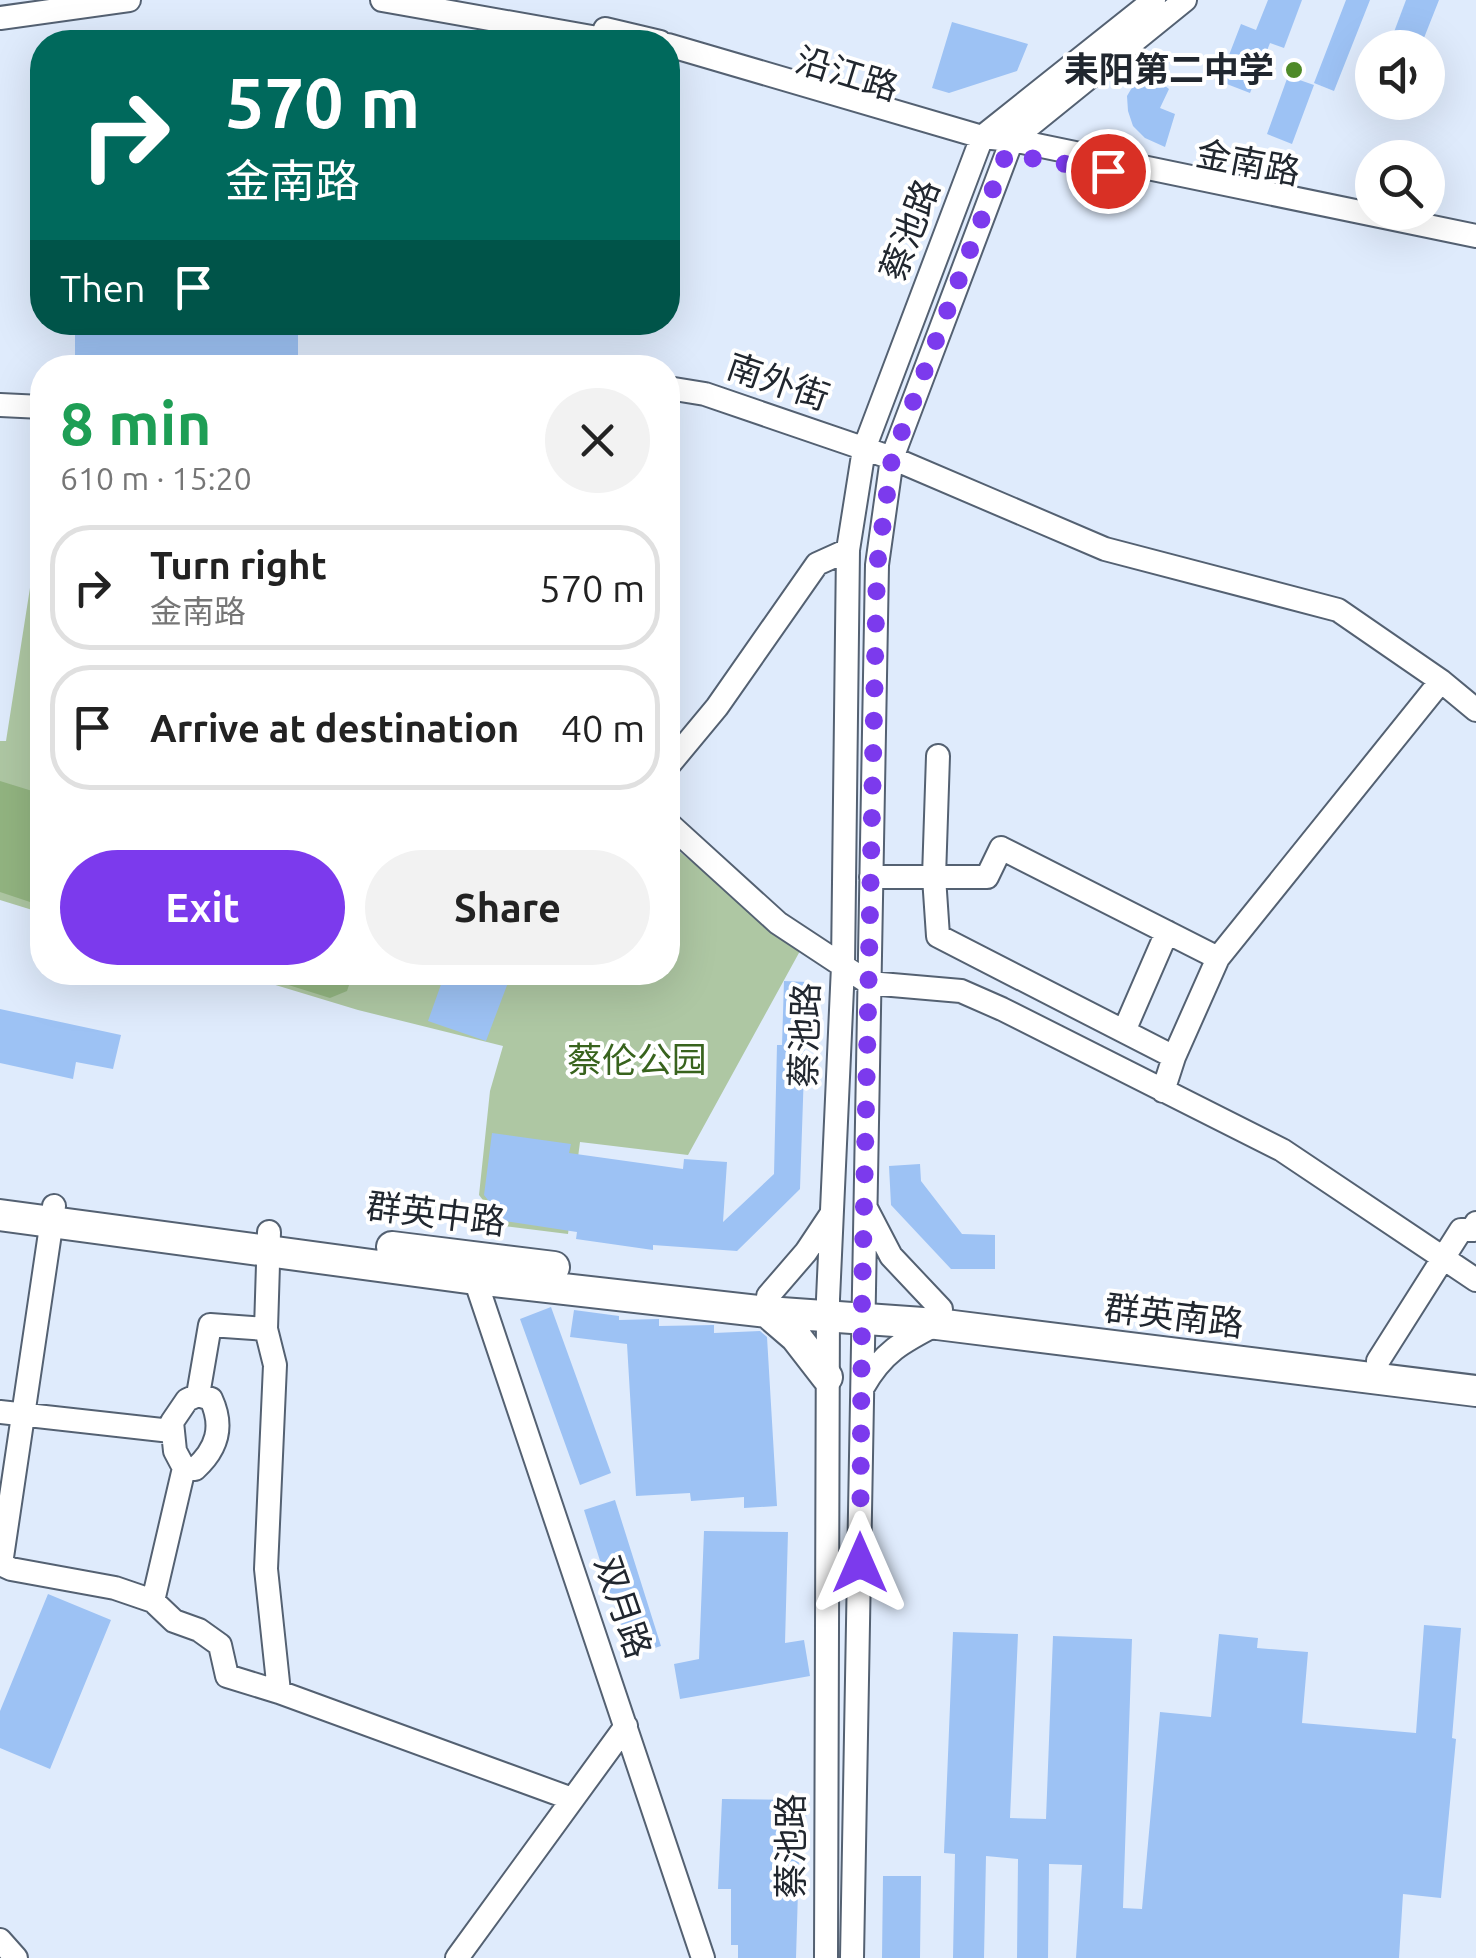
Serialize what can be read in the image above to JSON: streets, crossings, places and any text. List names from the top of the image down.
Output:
{
  "streets": {
    "main road": ["群英中路", "群英南路"],
    "street": [
      "沿江路",
      "金南路",
      "蔡池路",
      "南外街",
      "双月路"
    ]
  },
  "crossings": [
    ["沿江路", "金南路"],
    ["沿江路", "蔡池路"],
    ["金南路", "蔡池路"],
    ["蔡池路", "南外街"],
    ["蔡池路", "群英中路"],
    ["蔡池路", "群英南路"],
    ["群英中路", "群英南路"],
    ["群英中路", "双月路"]
  ],
  "parks": ["蔡伦公园"],
  "places": ["耒阳第二中学"],
  "page": {
    "turn": ["570 m", "金南路"],
    "then": "Then",
    "heading": ["8 min", "610 m · 15:20"],
    "list": [
      {
        "name": "Turn right",
        "note": "金南路",
        "value": "570 m"
      },
      {
        "name": "Arrive at destination",
        "value": "40 m"
      }
    ],
    "buttons": ["Exit", "Share"]
  }
}
